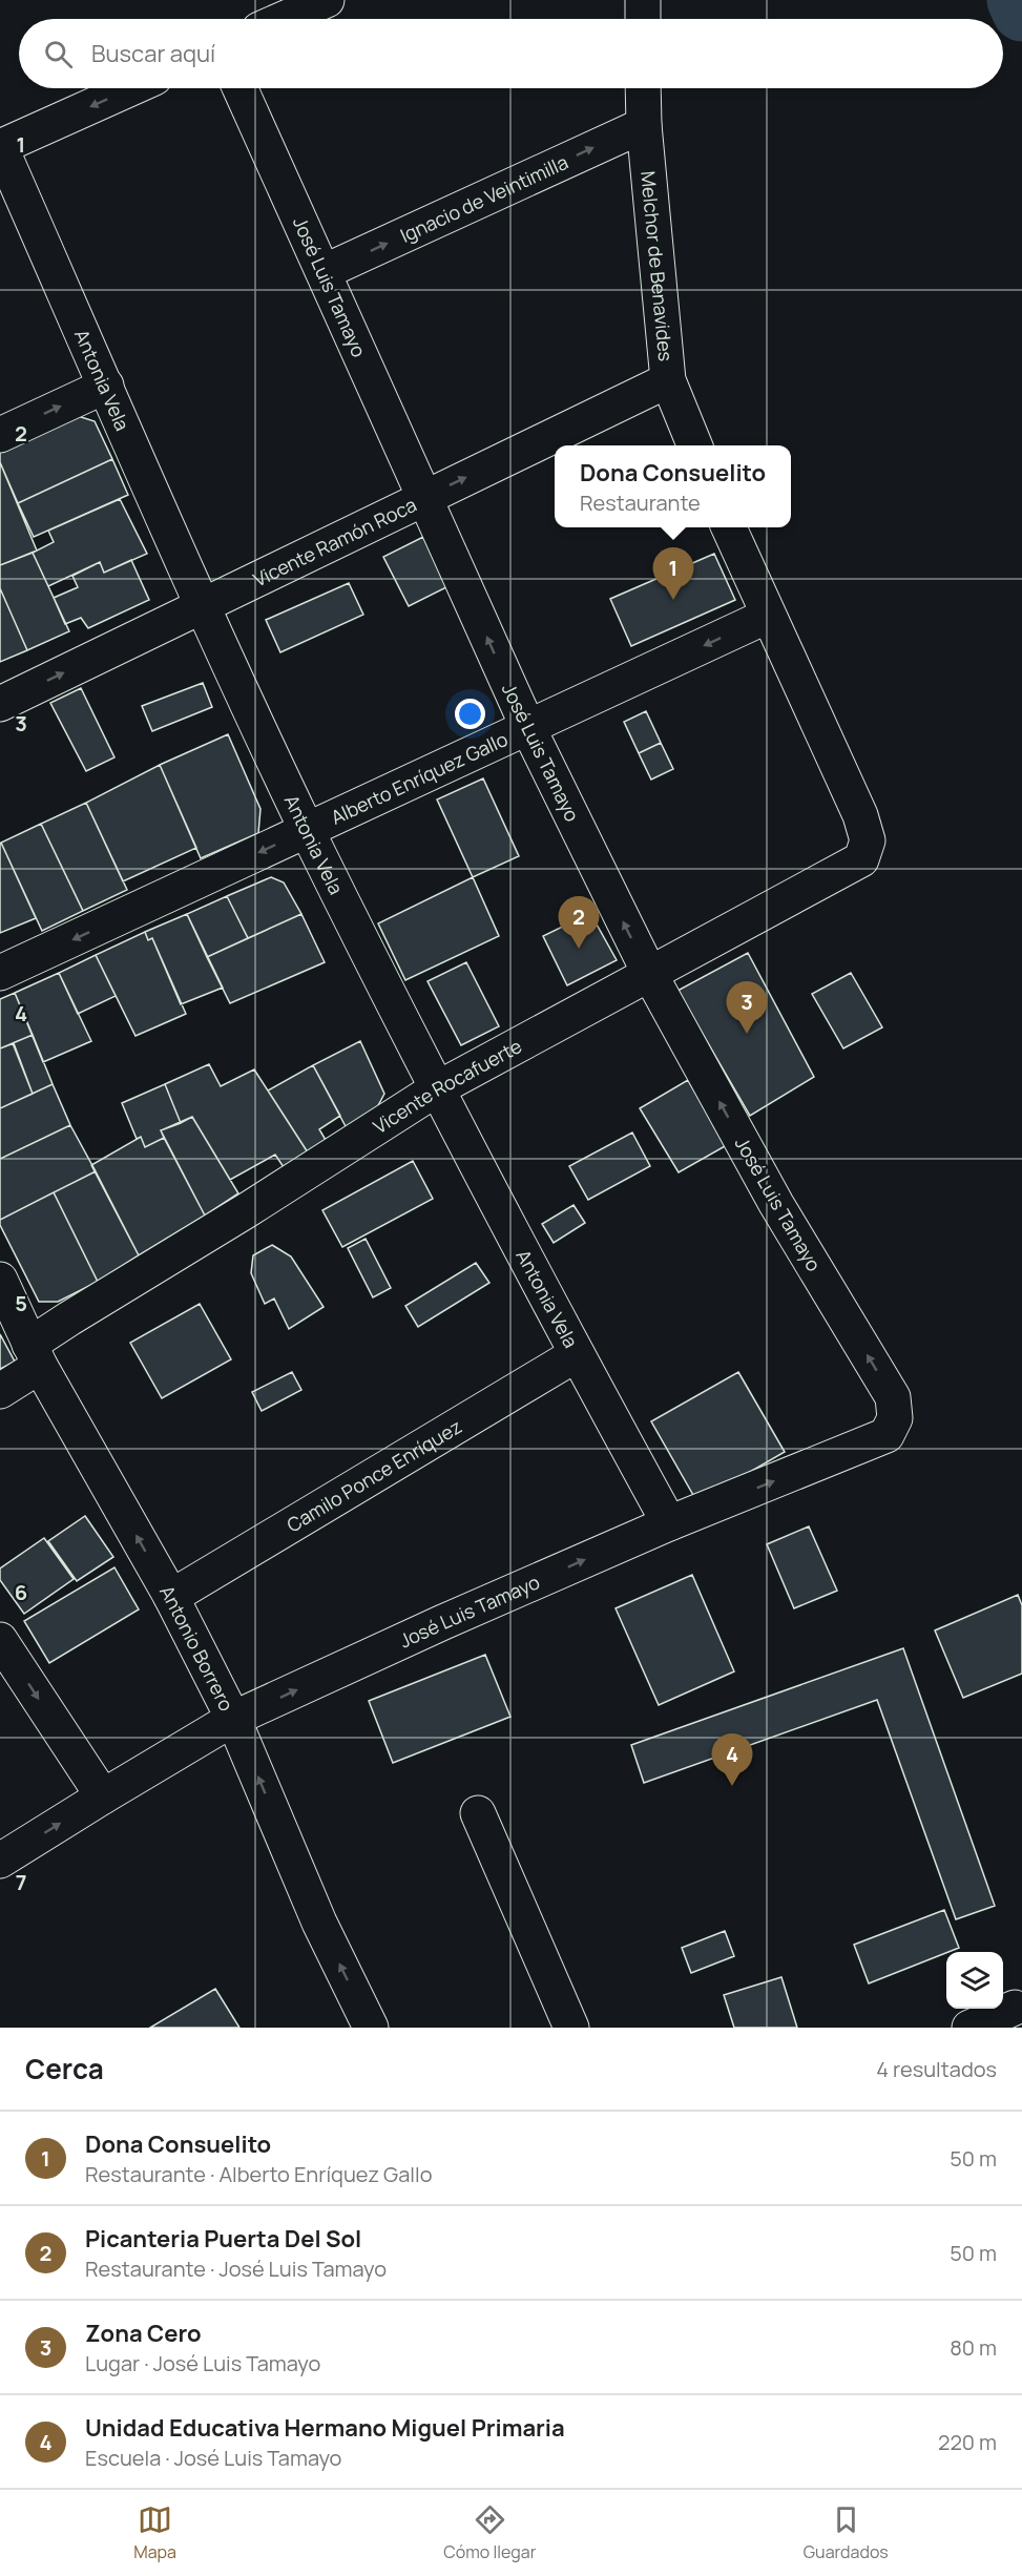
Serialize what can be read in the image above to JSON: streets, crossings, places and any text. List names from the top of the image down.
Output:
{
  "streets": {
    "street": [
      "Ignacio de Veintimilla",
      "Melchor de Benavides",
      "José Luis Tamayo",
      "Antonia Vela",
      "Vicente Ramón Roca",
      "Alberto Enríquez Gallo",
      "Vicente Rocafuerte",
      "Camilo Ponce Enríquez",
      "Antonio Borrero"
    ]
  },
  "crossings": [
    ["Ignacio de Veintimilla", "Melchor de Benavides"],
    ["Ignacio de Veintimilla", "José Luis Tamayo"],
    ["Melchor de Benavides", "Vicente Ramón Roca"],
    ["José Luis Tamayo", "Antonia Vela"],
    ["José Luis Tamayo", "Vicente Ramón Roca"],
    ["José Luis Tamayo", "Alberto Enríquez Gallo"],
    ["José Luis Tamayo", "Vicente Rocafuerte"],
    ["José Luis Tamayo", "Antonio Borrero"],
    ["Antonia Vela", "Vicente Ramón Roca"],
    ["Antonia Vela", "Alberto Enríquez Gallo"],
    ["Antonia Vela", "Vicente Rocafuerte"],
    ["Antonia Vela", "Camilo Ponce Enríquez"],
    ["Alberto Enríquez Gallo", "Vicente Rocafuerte"],
    ["Vicente Rocafuerte", "Antonio Borrero"],
    ["Camilo Ponce Enríquez", "Antonio Borrero"]
  ],
  "one_way": ["Ignacio de Veintimilla", "Vicente Ramón Roca", "Alberto Enríquez Gallo"],
  "page": {
    "search": "Buscar aquí",
    "popup": ["Dona Consuelito", "Restaurante"],
    "pins": [
      "1",
      "2",
      "3",
      "4"
    ],
    "heading": ["Cerca", "4 resultados"],
    "list": [
      {
        "mark": "1",
        "name": "Dona Consuelito",
        "note": "Restaurante · Alberto Enríquez Gallo",
        "value": "50 m"
      },
      {
        "mark": "2",
        "name": "Picanteria Puerta Del Sol",
        "note": "Restaurante · José Luis Tamayo",
        "value": "50 m"
      },
      {
        "mark": "3",
        "name": "Zona Cero",
        "note": "Lugar · José Luis Tamayo",
        "value": "80 m"
      },
      {
        "mark": "4",
        "name": "Unidad Educativa Hermano Miguel Primaria",
        "note": "Escuela · José Luis Tamayo",
        "value": "220 m"
      }
    ],
    "nav": ["Mapa", "Cómo llegar", "Guardados"]
  },
  "grid": {
    "rows": [
      "1",
      "2",
      "3",
      "4",
      "5",
      "6",
      "7"
    ]
  }
}
